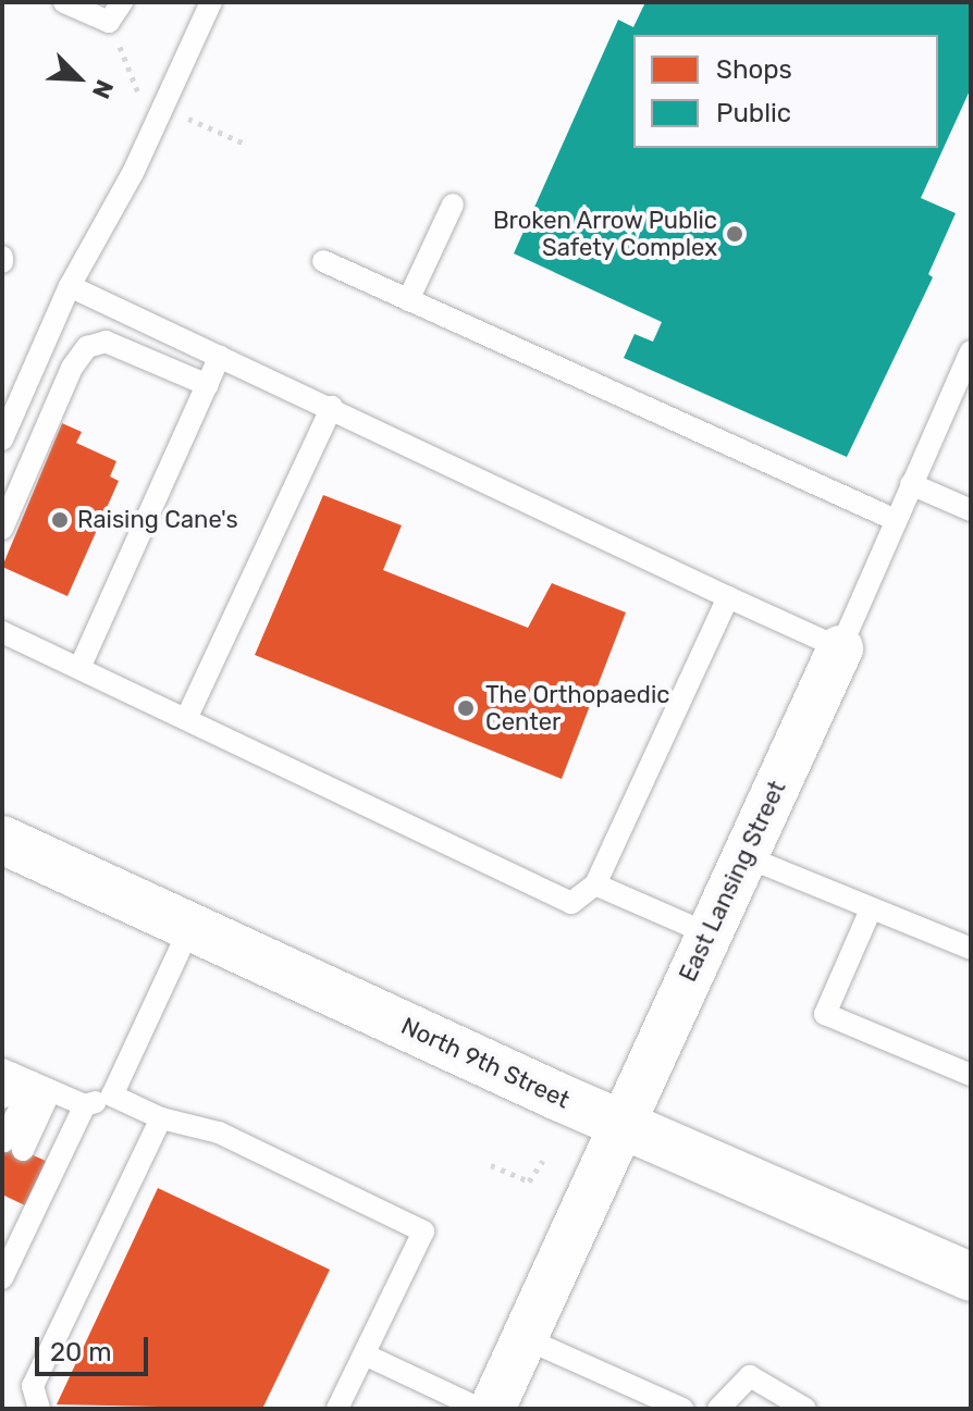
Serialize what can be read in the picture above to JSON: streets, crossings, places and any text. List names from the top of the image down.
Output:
{
  "streets": {
    "main road": ["North 9th Street"],
    "street": ["East Lansing Street"]
  },
  "crossings": [
    ["East Lansing Street", "North 9th Street"]
  ],
  "places": ["Broken Arrow Public Safety Complex", "Raising Cane's", "The Orthopaedic Center"],
  "legend": ["Shops", "Public"],
  "scale_bar": "20 m",
  "north": "bottom right"
}
